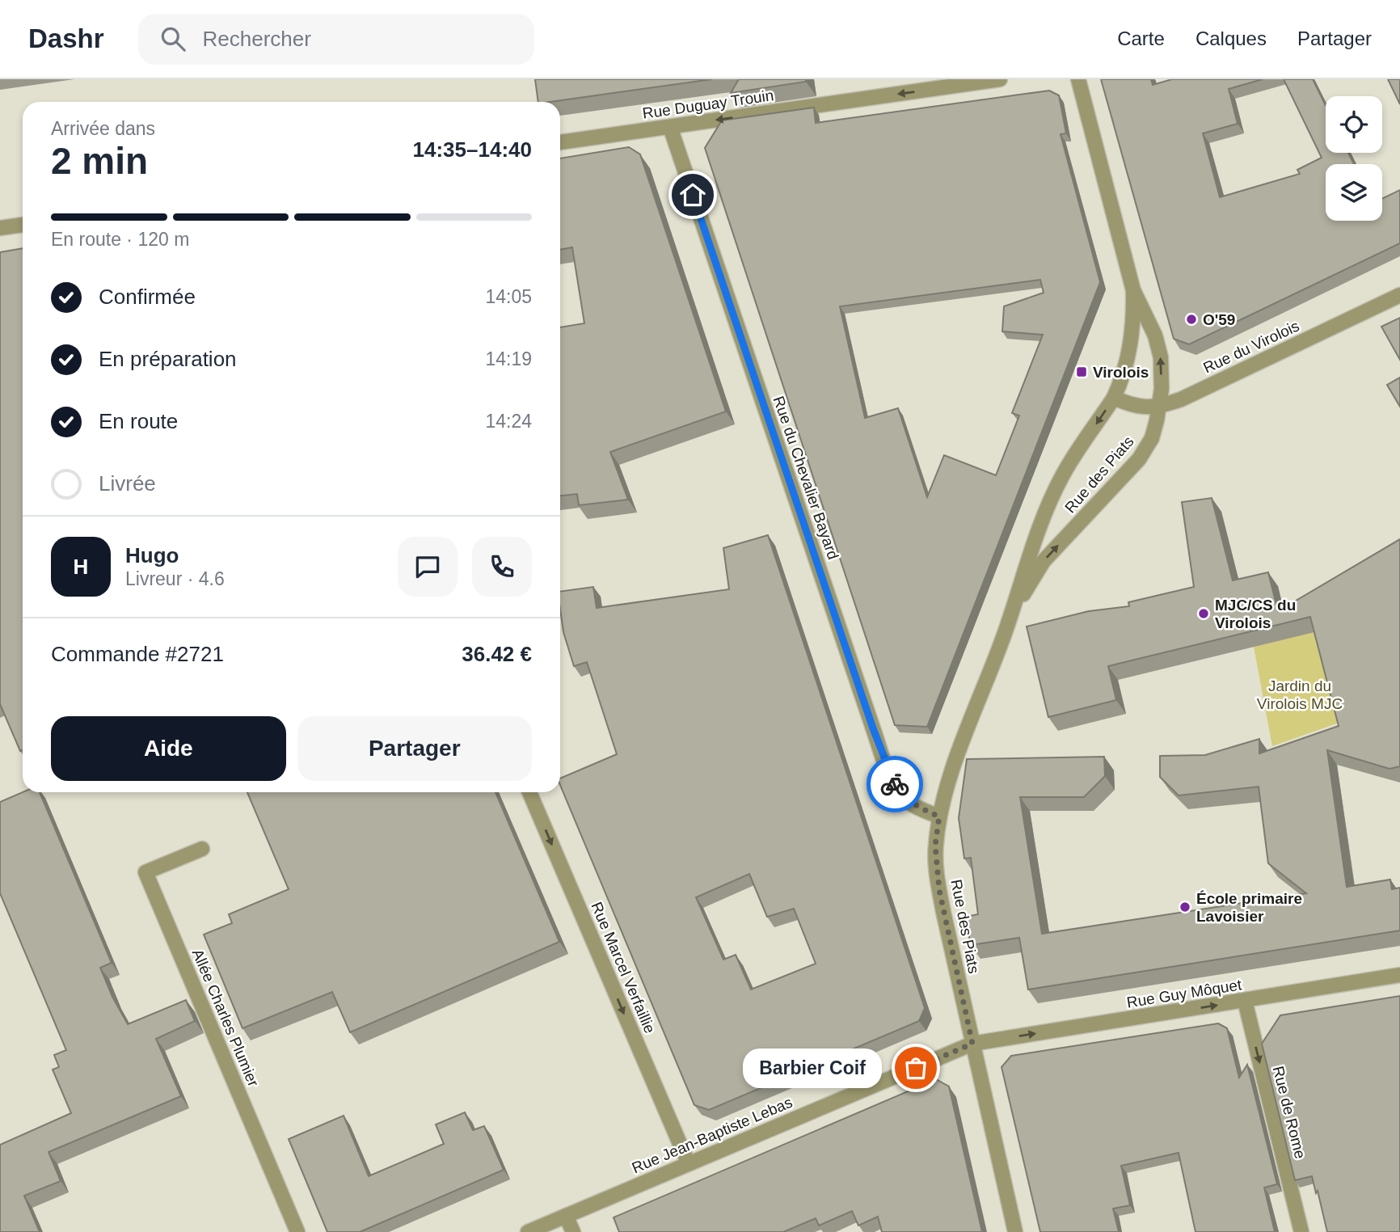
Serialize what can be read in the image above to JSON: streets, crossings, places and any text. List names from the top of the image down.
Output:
{
  "streets": {
    "street": [
      "Rue Duguay Trouin",
      "Rue du Virolois",
      "Rue des Piats",
      "Rue du Chevalier Bayard",
      "Rue Marcel Verfaillie",
      "Rue Guy Môquet",
      "Allée Charles Plumier",
      "Rue de Rome",
      "Rue Jean-Baptiste Lebas"
    ]
  },
  "crossings": [
    ["Rue Duguay Trouin", "Rue du Chevalier Bayard"],
    ["Rue du Virolois", "Rue des Piats"],
    ["Rue des Piats", "Rue du Chevalier Bayard"],
    ["Rue des Piats", "Rue Guy Môquet"],
    ["Rue des Piats", "Rue Jean-Baptiste Lebas"],
    ["Rue Marcel Verfaillie", "Rue Jean-Baptiste Lebas"],
    ["Rue Guy Môquet", "Rue de Rome"],
    ["Rue Guy Môquet", "Rue Jean-Baptiste Lebas"]
  ],
  "one_way": [
    "Rue Duguay Trouin",
    "Rue Marcel Verfaillie",
    "Rue Guy Môquet",
    "Rue de Rome"
  ],
  "parks": ["Jardin du Virolois MJC"],
  "places": {
    "other": [
      "O'59",
      "MJC/CS du Virolois",
      "École primaire Lavoisier",
      "Barbier Coif"
    ],
    "transit": ["Virolois"]
  },
  "page": {
    "header": "Dashr",
    "search": "Rechercher",
    "nav": ["Carte", "Calques", "Partager"],
    "heading": ["2 min", "Arrivée dans", "14:35–14:40"],
    "panel": [
      "Hugo",
      "Livreur · 4.6",
      "Commande #2721",
      "36.42 €"
    ],
    "bar": "En route · 120 m",
    "list": [
      ["Confirmée", "14:05"],
      ["En préparation", "14:19"],
      ["En route", "14:24"],
      "Livrée"
    ],
    "round": "H",
    "buttons": ["Aide", "Partager"],
    "bubble": "Barbier Coif"
  }
}
